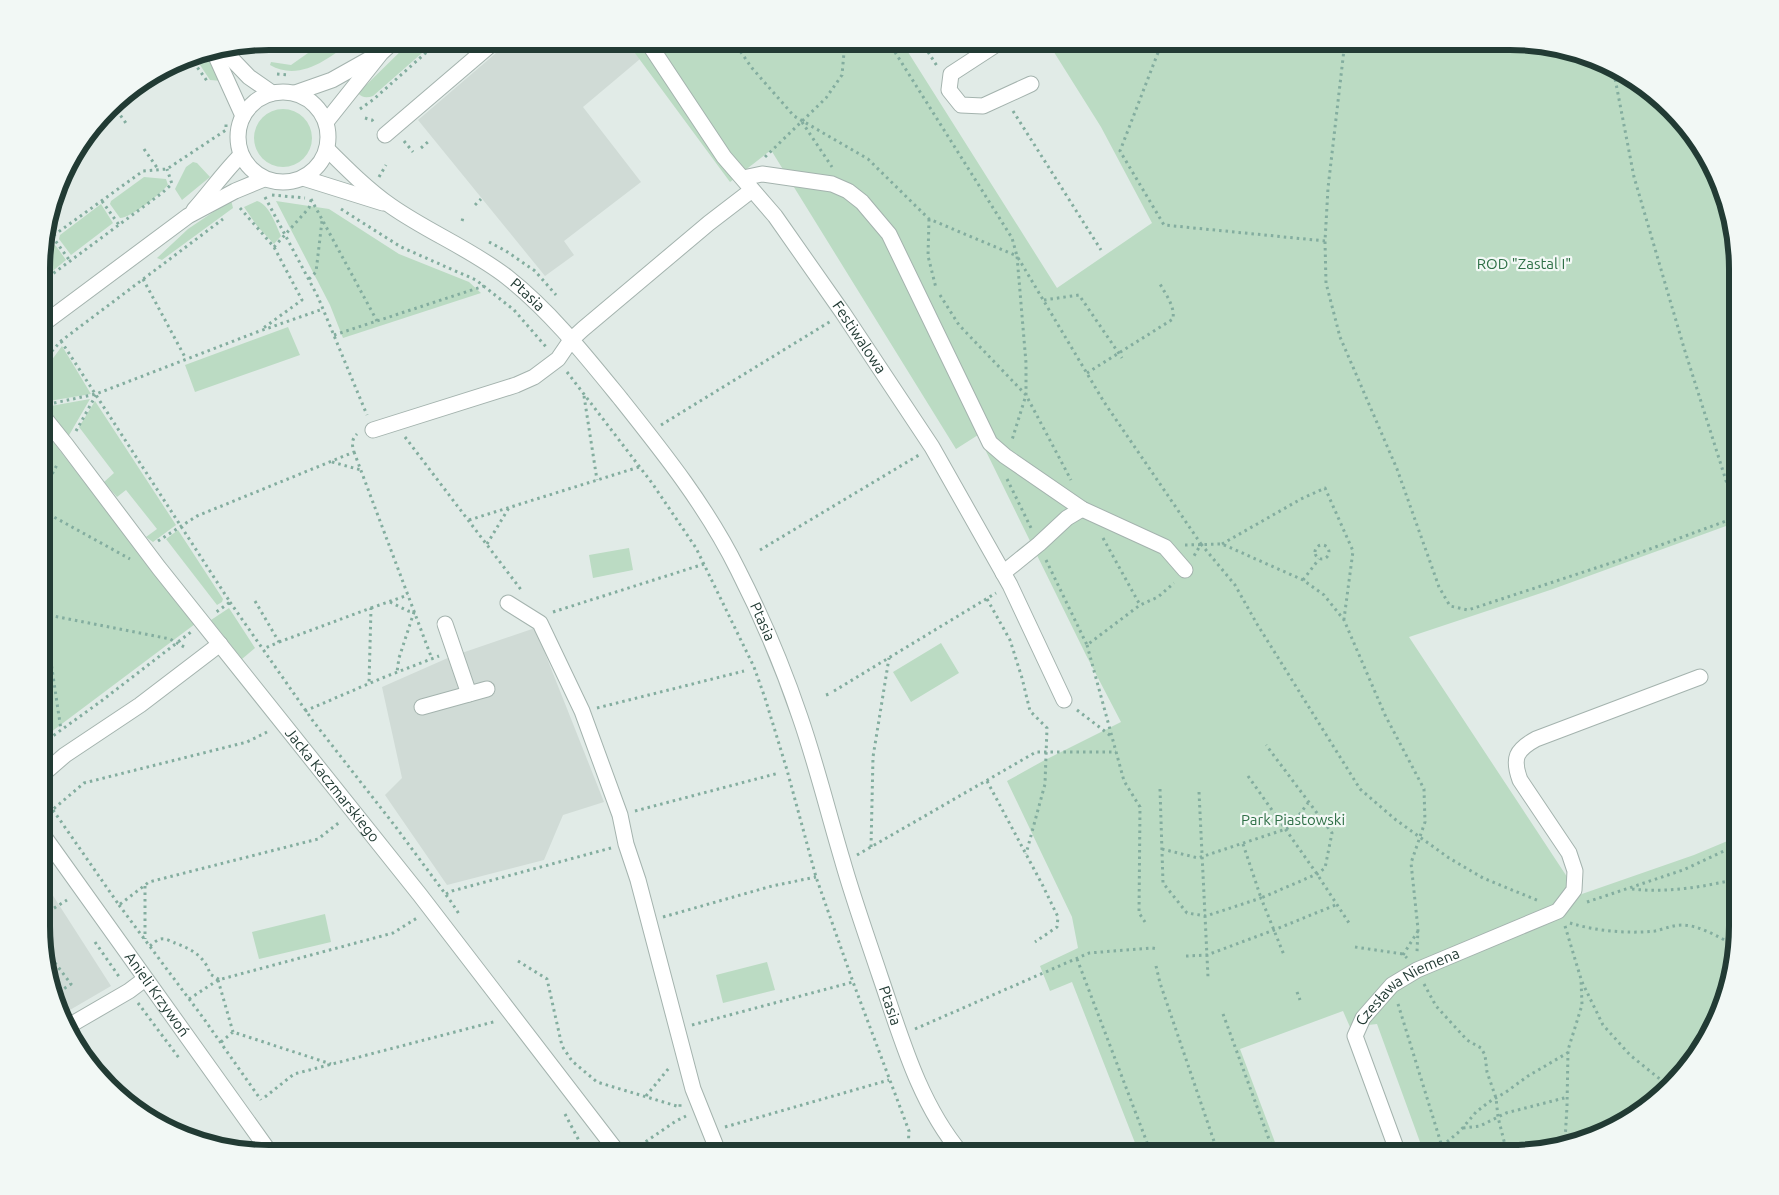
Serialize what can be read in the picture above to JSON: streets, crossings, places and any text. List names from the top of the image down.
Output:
{
  "streets": {
    "street": [
      "Ptasia",
      "Festiwalowa",
      "Jacka Kaczmarskiego",
      "Czesława Niemena",
      "Anieli Krzywoń"
    ]
  },
  "parks": ["ROD \"Zastal I\"", "Park Piastowski"]
}
